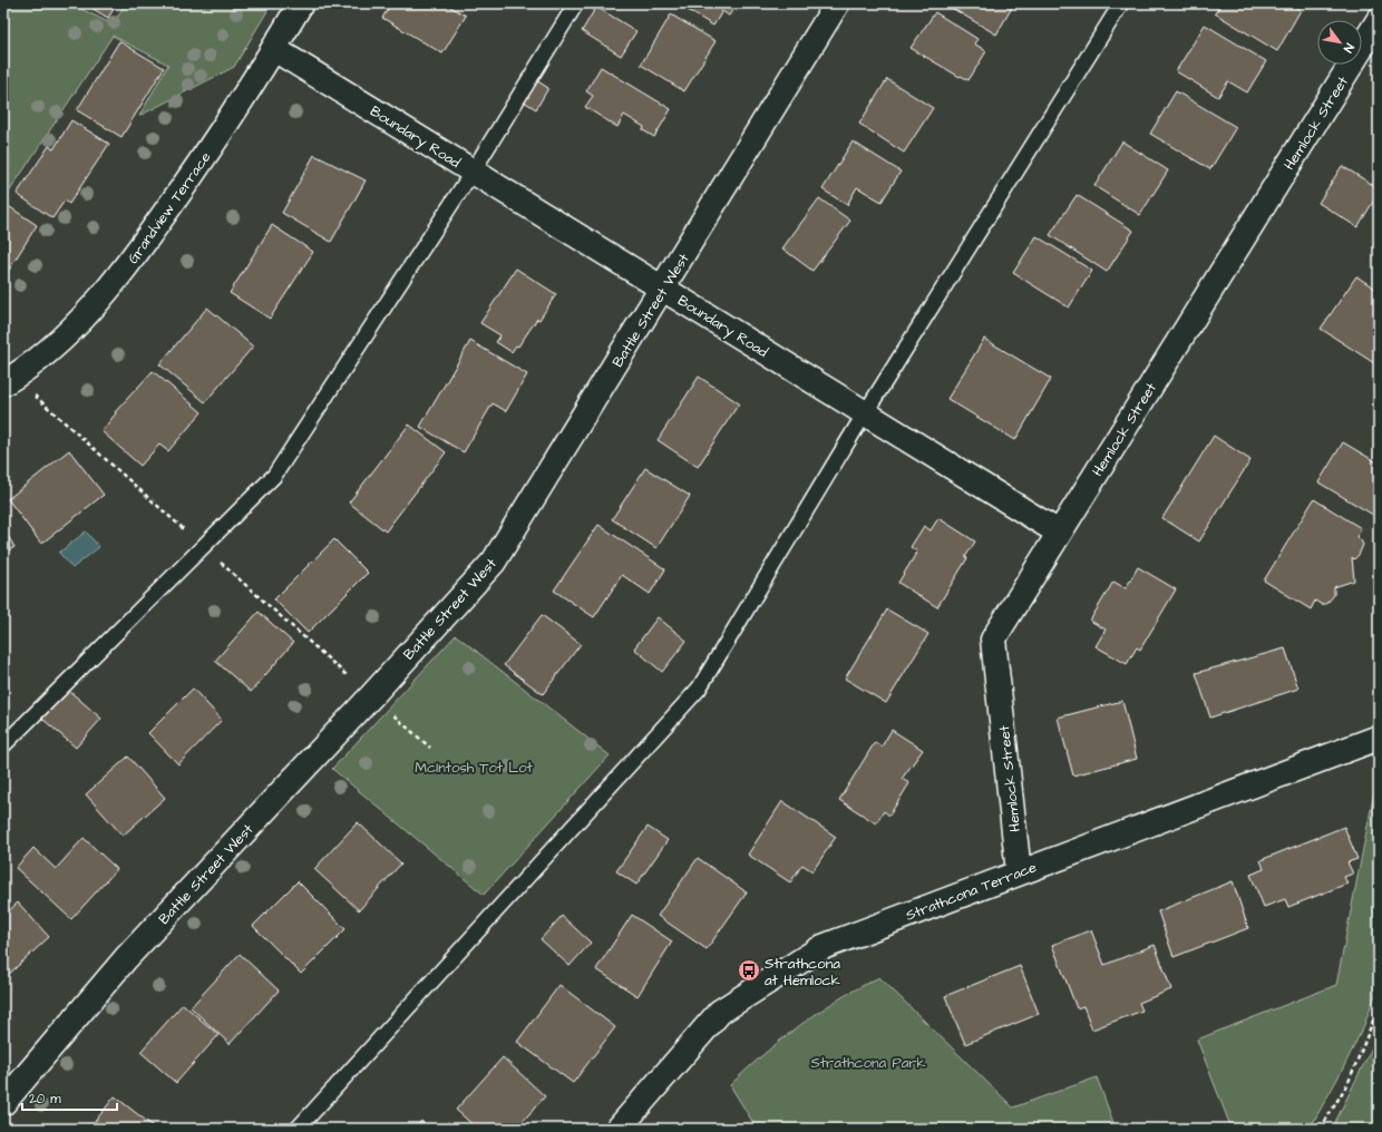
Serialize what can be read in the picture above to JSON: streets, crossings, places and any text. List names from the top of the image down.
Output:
{
  "streets": {
    "street": [
      "Hemlock Street",
      "Boundary Road",
      "Grandview Terrace",
      "Battle Street West",
      "Strathcona Terrace"
    ]
  },
  "crossings": [
    ["Hemlock Street", "Boundary Road"],
    ["Hemlock Street", "Strathcona Terrace"],
    ["Boundary Road", "Grandview Terrace"],
    ["Boundary Road", "Battle Street West"]
  ],
  "parks": ["McIntosh Tot Lot", "Strathcona Park"],
  "places": {
    "bus stop": ["Strathcona at Hemlock"]
  },
  "scale_bar": "20 m",
  "north": "bottom right"
}
